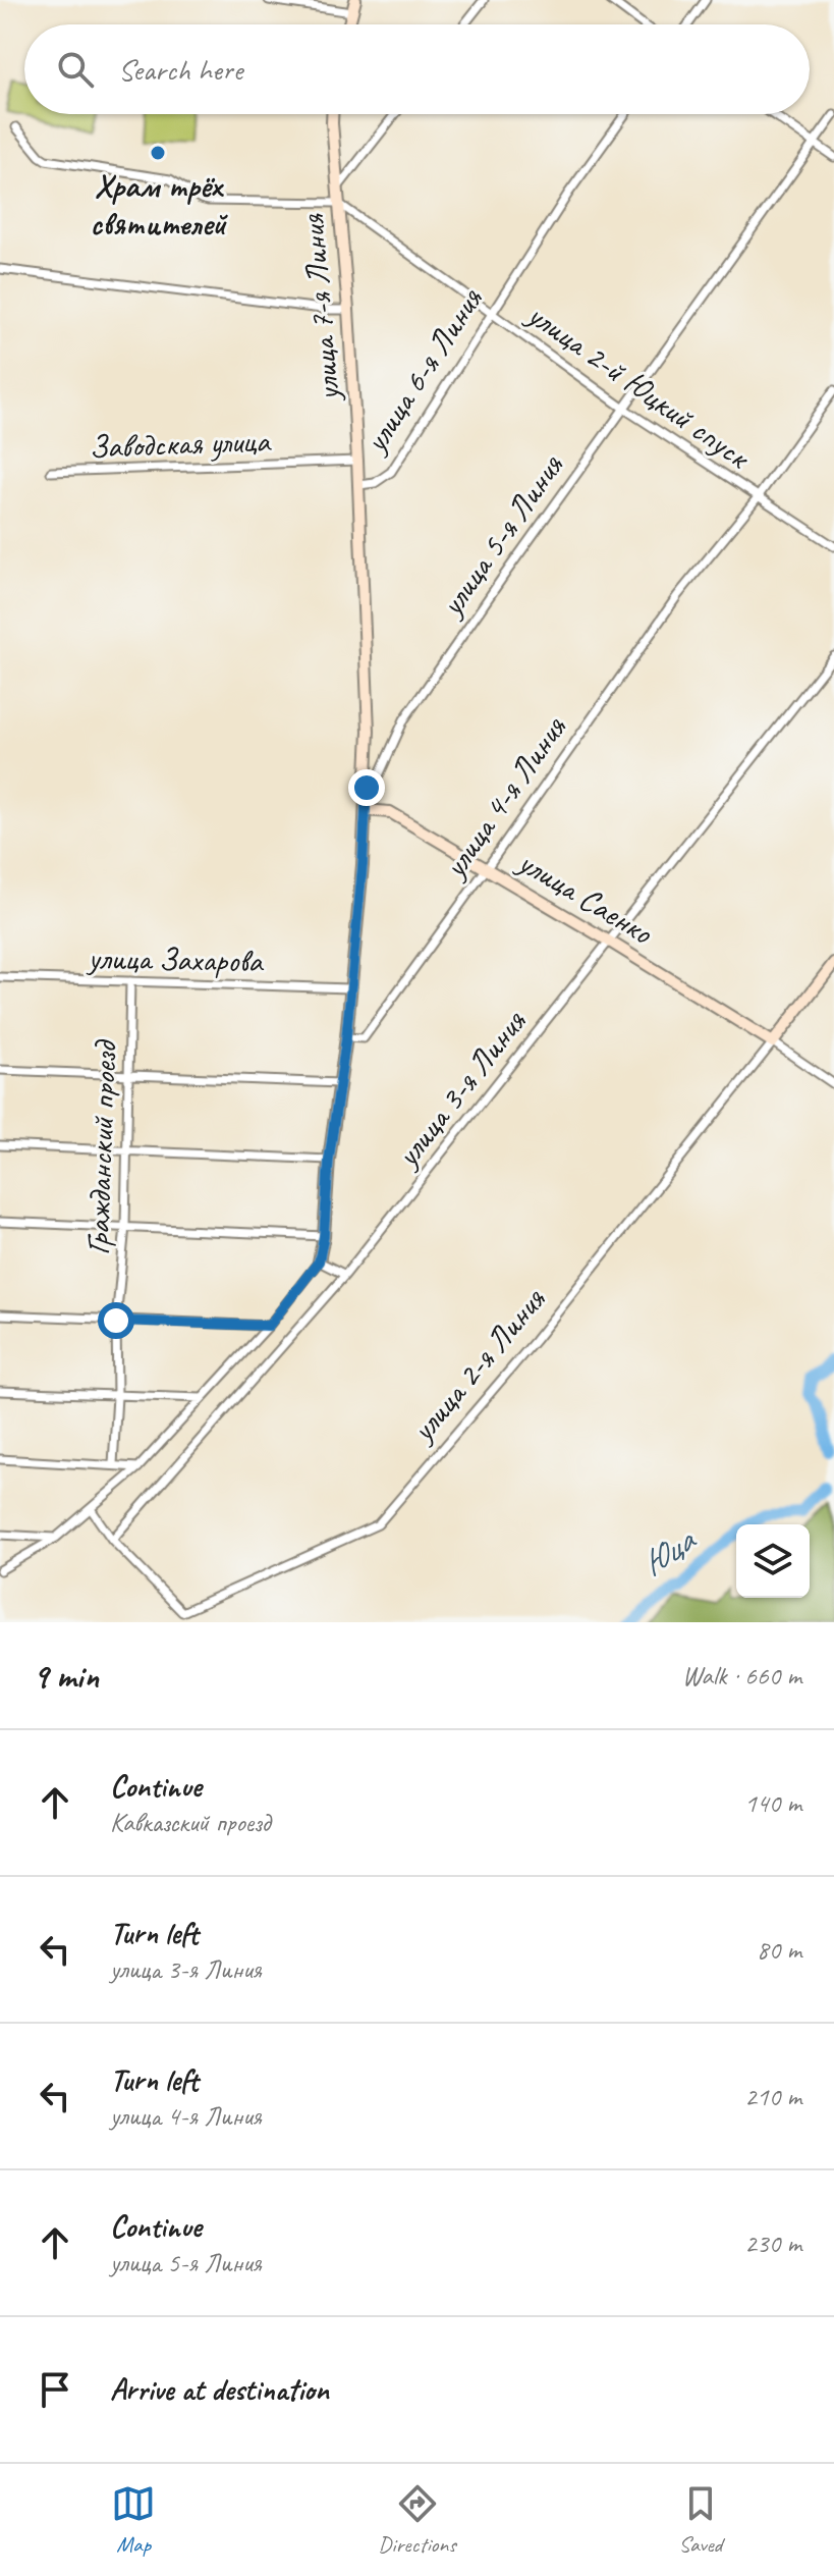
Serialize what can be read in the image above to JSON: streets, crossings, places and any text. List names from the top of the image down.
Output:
{
  "streets": {
    "street": [
      "улица 7-я Линия",
      "улица 6-я Линия",
      "улица 2-й Юцкий спуск",
      "Заводская улица",
      "улица 5-я Линия",
      "улица 4-я Линия",
      "улица Саенко",
      "улица Захарова",
      "улица 3-я Линия",
      "Гражданский проезд",
      "улица 2-я Линия"
    ]
  },
  "crossings": [
    ["улица 7-я Линия", "улица 6-я Линия"],
    ["улица 7-я Линия", "улица 2-й Юцкий спуск"],
    ["улица 7-я Линия", "Заводская улица"],
    ["улица 6-я Линия", "улица 2-й Юцкий спуск"],
    ["улица 6-я Линия", "улица 5-я Линия"],
    ["улица 2-й Юцкий спуск", "улица 5-я Линия"],
    ["улица 2-й Юцкий спуск", "улица 4-я Линия"],
    ["улица 4-я Линия", "улица Саенко"],
    ["улица Саенко", "улица 3-я Линия"],
    ["улица Саенко", "улица 2-я Линия"],
    ["улица Захарова", "Гражданский проезд"],
    ["улица 3-я Линия", "улица 2-я Линия"]
  ],
  "water": ["Юца"],
  "places": ["Храм трёх святителей"],
  "page": {
    "search": "Search here",
    "heading": ["9 min", "Walk · 660 m"],
    "list": [
      ["Continue", "Кавказский проезд", "140 m"],
      ["Turn left", "улица 3-я Линия", "80 m"],
      ["Turn left", "улица 4-я Линия", "210 m"],
      ["Continue", "улица 5-я Линия", "230 m"],
      "Arrive at destination"
    ],
    "nav": ["Map", "Directions", "Saved"]
  }
}
